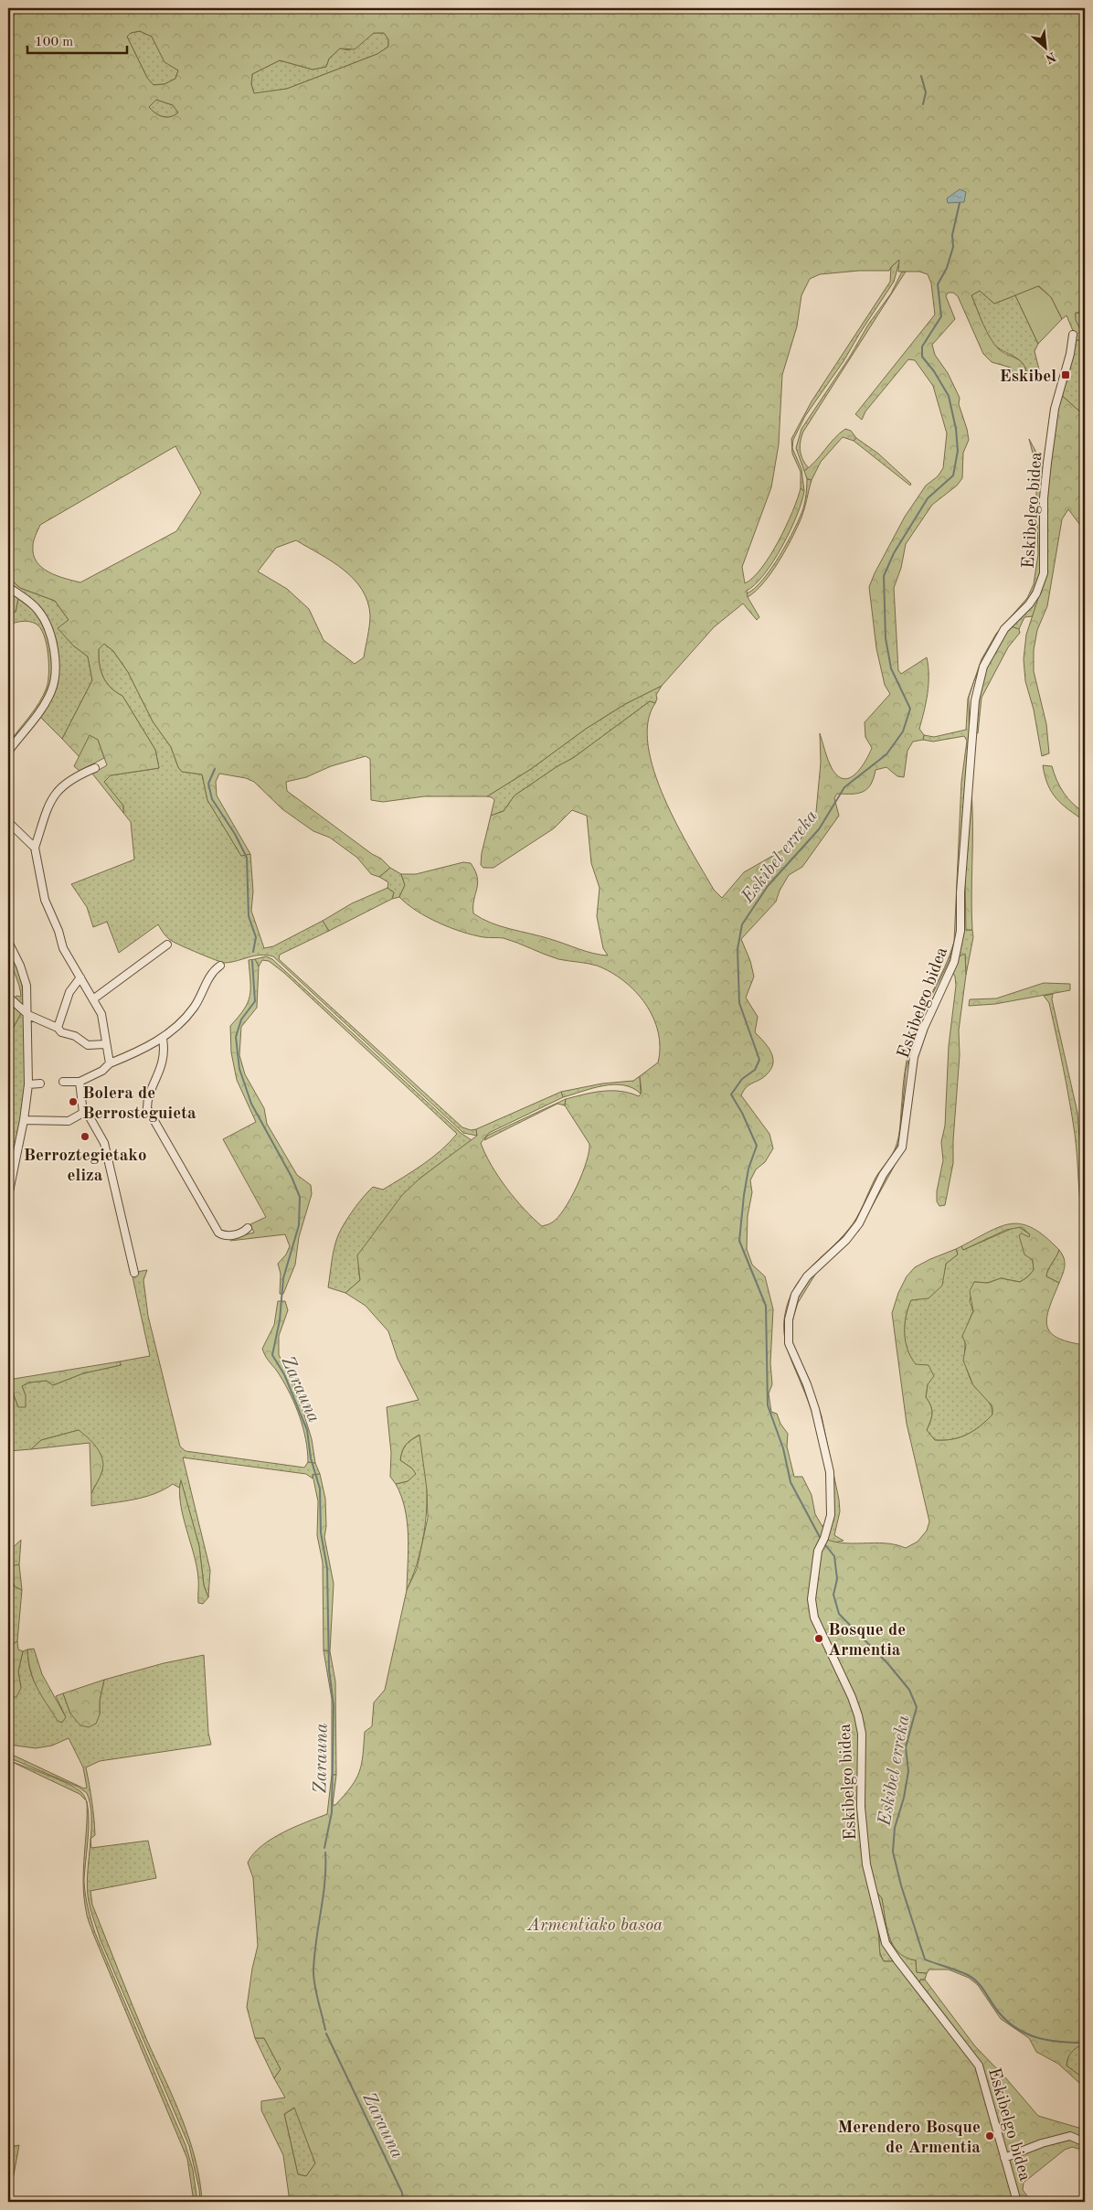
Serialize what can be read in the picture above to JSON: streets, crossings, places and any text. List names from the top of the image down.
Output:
{
  "streets": {
    "street": ["Eskibelgo bidea"]
  },
  "water": ["Eskibel erreka", "Zarauna"],
  "parks": ["Armentiako basoa"],
  "places": {
    "transit": ["Eskibel"],
    "other": [
      "Bolera de Berrosteguieta",
      "Berroztegietako eliza",
      "Bosque de Armentia",
      "Merendero Bosque de Armentia"
    ]
  },
  "scale_bar": "100 m",
  "north": "bottom right"
}
